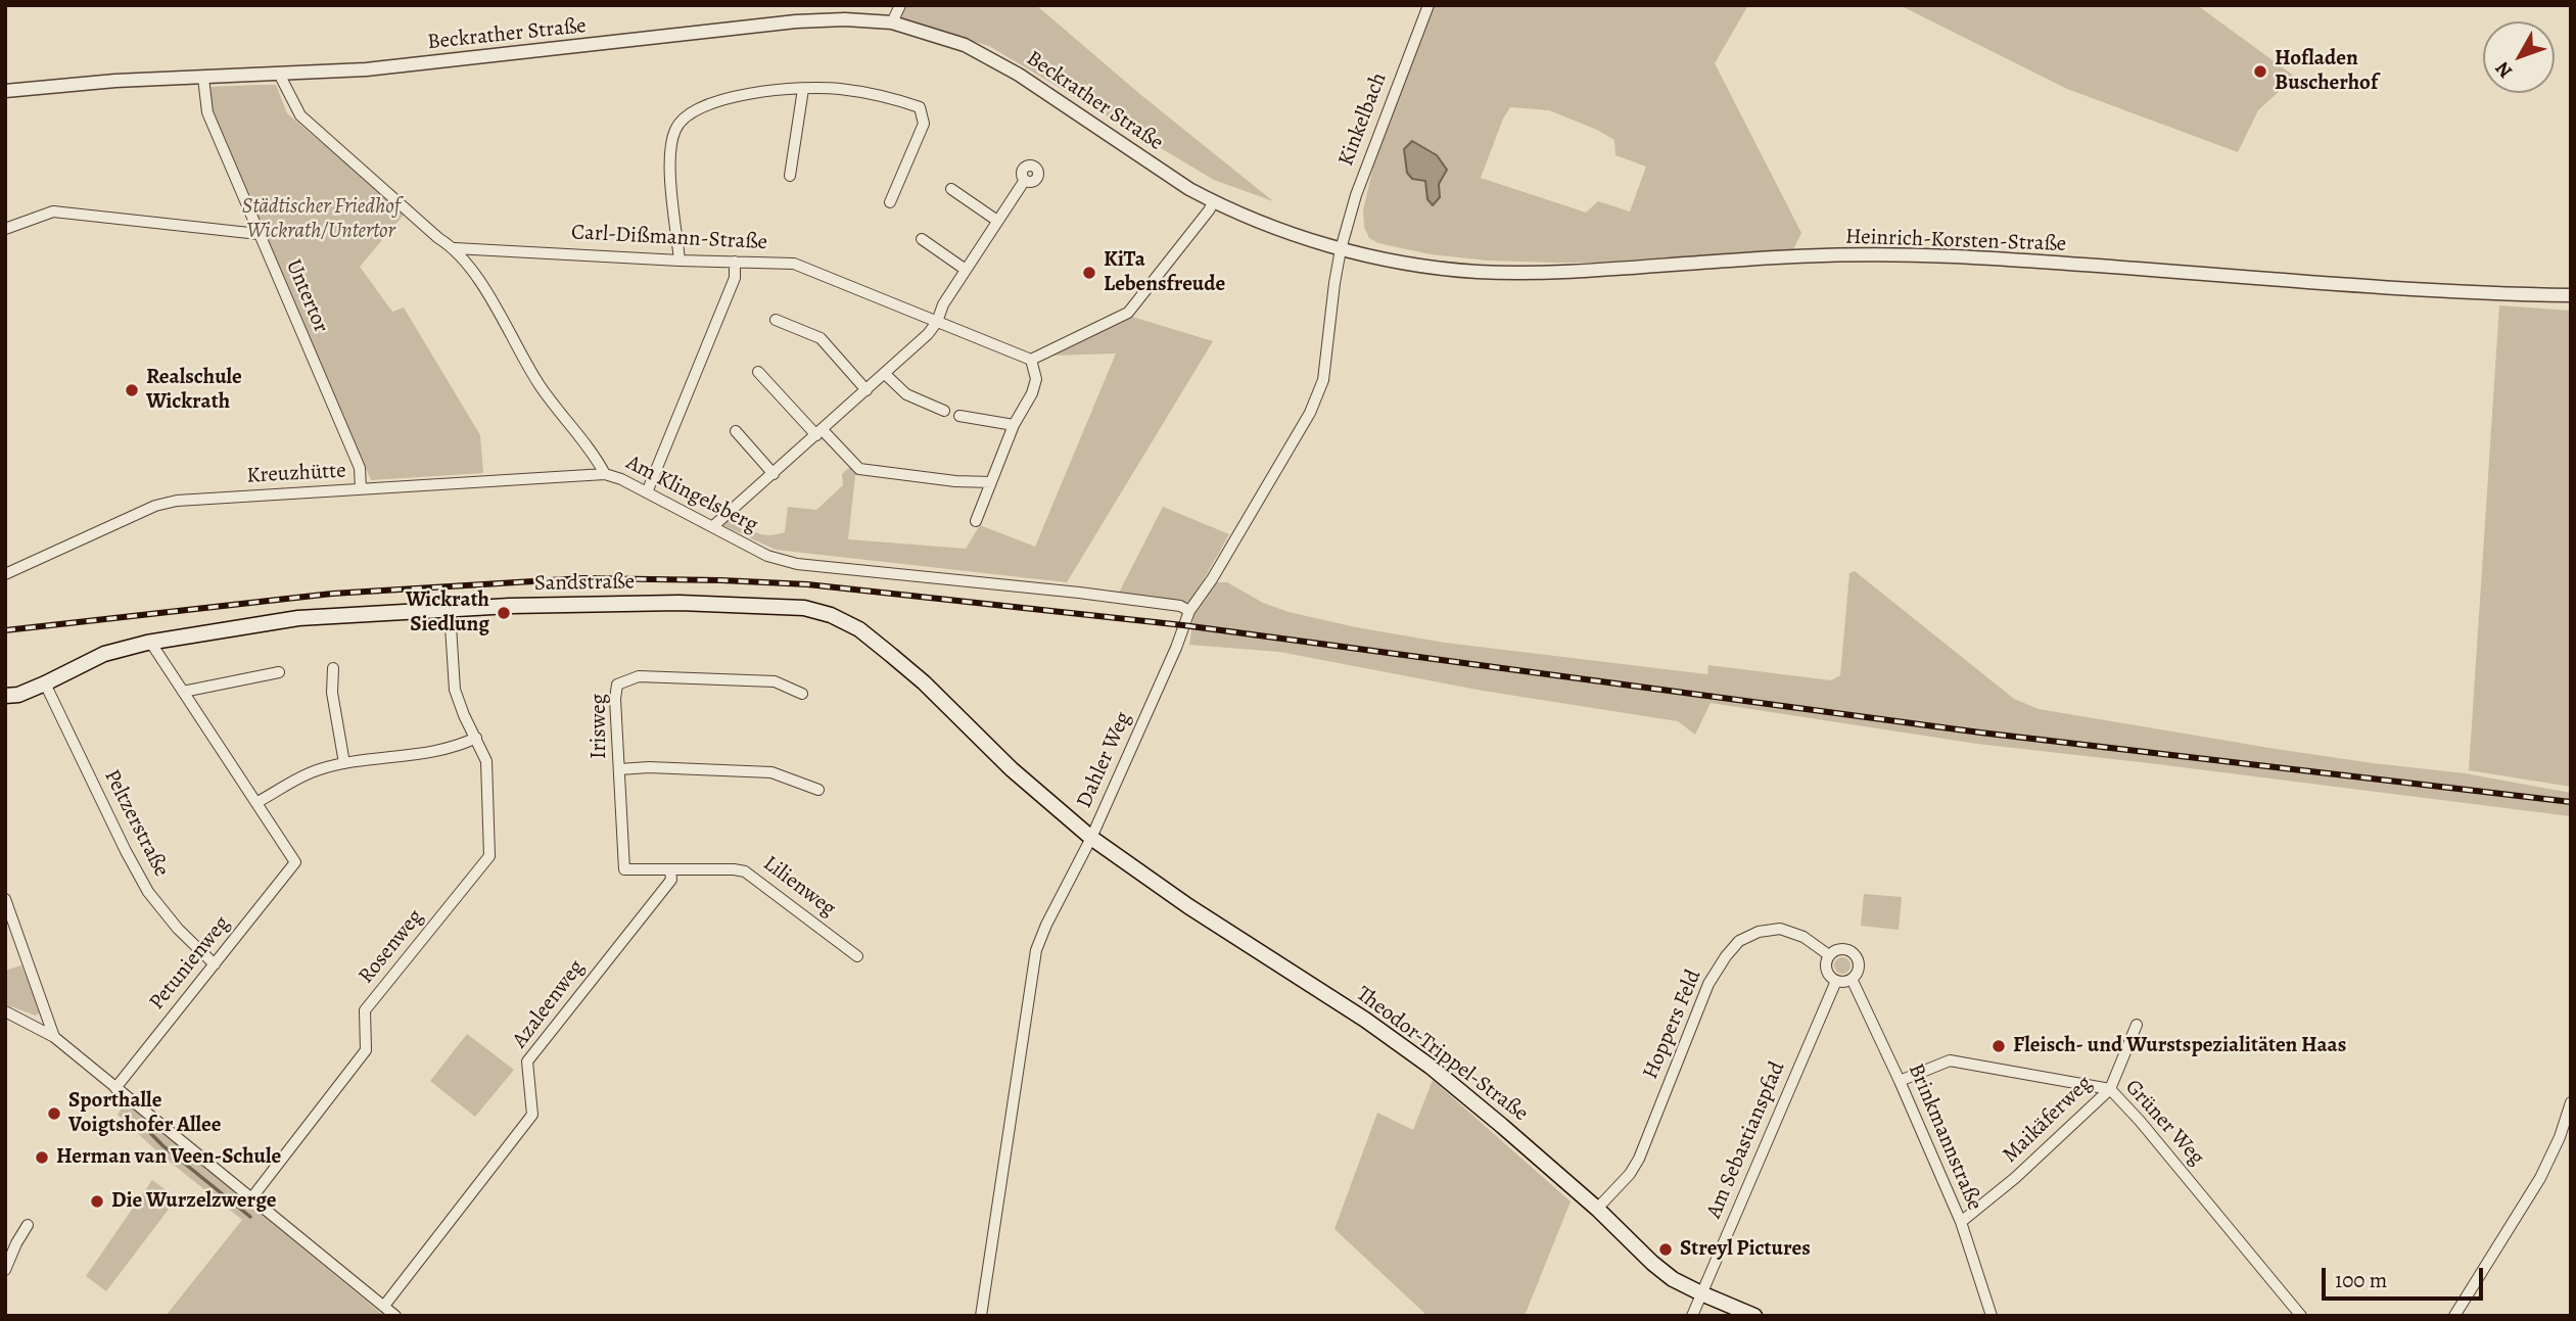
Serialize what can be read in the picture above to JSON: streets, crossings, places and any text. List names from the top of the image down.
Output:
{
  "streets": {
    "main road": ["Sandstraße", "Theodor-Trippel-Straße"],
    "street": [
      "Beckrather Straße",
      "Kinkelbach",
      "Carl-Dißmann-Straße",
      "Heinrich-Korsten-Straße",
      "Untertor",
      "Kreuzhütte",
      "Am Klingelsberg",
      "Irisweg",
      "Dahler Weg",
      "Peltzerstraße",
      "Lilienweg",
      "Rosenweg",
      "Petunienweg",
      "Azaleenweg",
      "Hoppers Feld",
      "Maikäferweg",
      "Grüner Weg",
      "Brinkmannstraße",
      "Am Sebastianspfad"
    ]
  },
  "crossings": [
    ["Beckrather Straße", "Kinkelbach"],
    ["Beckrather Straße", "Heinrich-Korsten-Straße"],
    ["Beckrather Straße", "Untertor"],
    ["Beckrather Straße", "Am Klingelsberg"],
    ["Beckrather Straße", "Dahler Weg"],
    ["Kinkelbach", "Heinrich-Korsten-Straße"],
    ["Kinkelbach", "Dahler Weg"],
    ["Carl-Dißmann-Straße", "Am Klingelsberg"],
    ["Heinrich-Korsten-Straße", "Dahler Weg"],
    ["Untertor", "Kreuzhütte"],
    ["Kreuzhütte", "Am Klingelsberg"],
    ["Am Klingelsberg", "Dahler Weg"],
    ["Sandstraße", "Dahler Weg"],
    ["Sandstraße", "Peltzerstraße"],
    ["Sandstraße", "Theodor-Trippel-Straße"],
    ["Irisweg", "Lilienweg"],
    ["Dahler Weg", "Theodor-Trippel-Straße"],
    ["Peltzerstraße", "Petunienweg"],
    ["Lilienweg", "Azaleenweg"],
    ["Hoppers Feld", "Theodor-Trippel-Straße"],
    ["Hoppers Feld", "Brinkmannstraße"],
    ["Hoppers Feld", "Am Sebastianspfad"],
    ["Theodor-Trippel-Straße", "Am Sebastianspfad"],
    ["Maikäferweg", "Grüner Weg"],
    ["Maikäferweg", "Brinkmannstraße"],
    ["Grüner Weg", "Brinkmannstraße"],
    ["Brinkmannstraße", "Am Sebastianspfad"]
  ],
  "parks": ["Städtischer Friedhof Wickrath/Untertor"],
  "places": [
    "Hofladen Buscherhof",
    "KiTa Lebensfreude",
    "Realschule Wickrath",
    "Wickrath Siedlung",
    "Fleisch- und Wurstspezialitäten Haas",
    "Sporthalle Voigtshofer Allee",
    "Herman van Veen-Schule",
    "Die Wurzelzwerge",
    "Streyl Pictures"
  ],
  "scale_bar": "100 m",
  "north": "bottom left"
}
